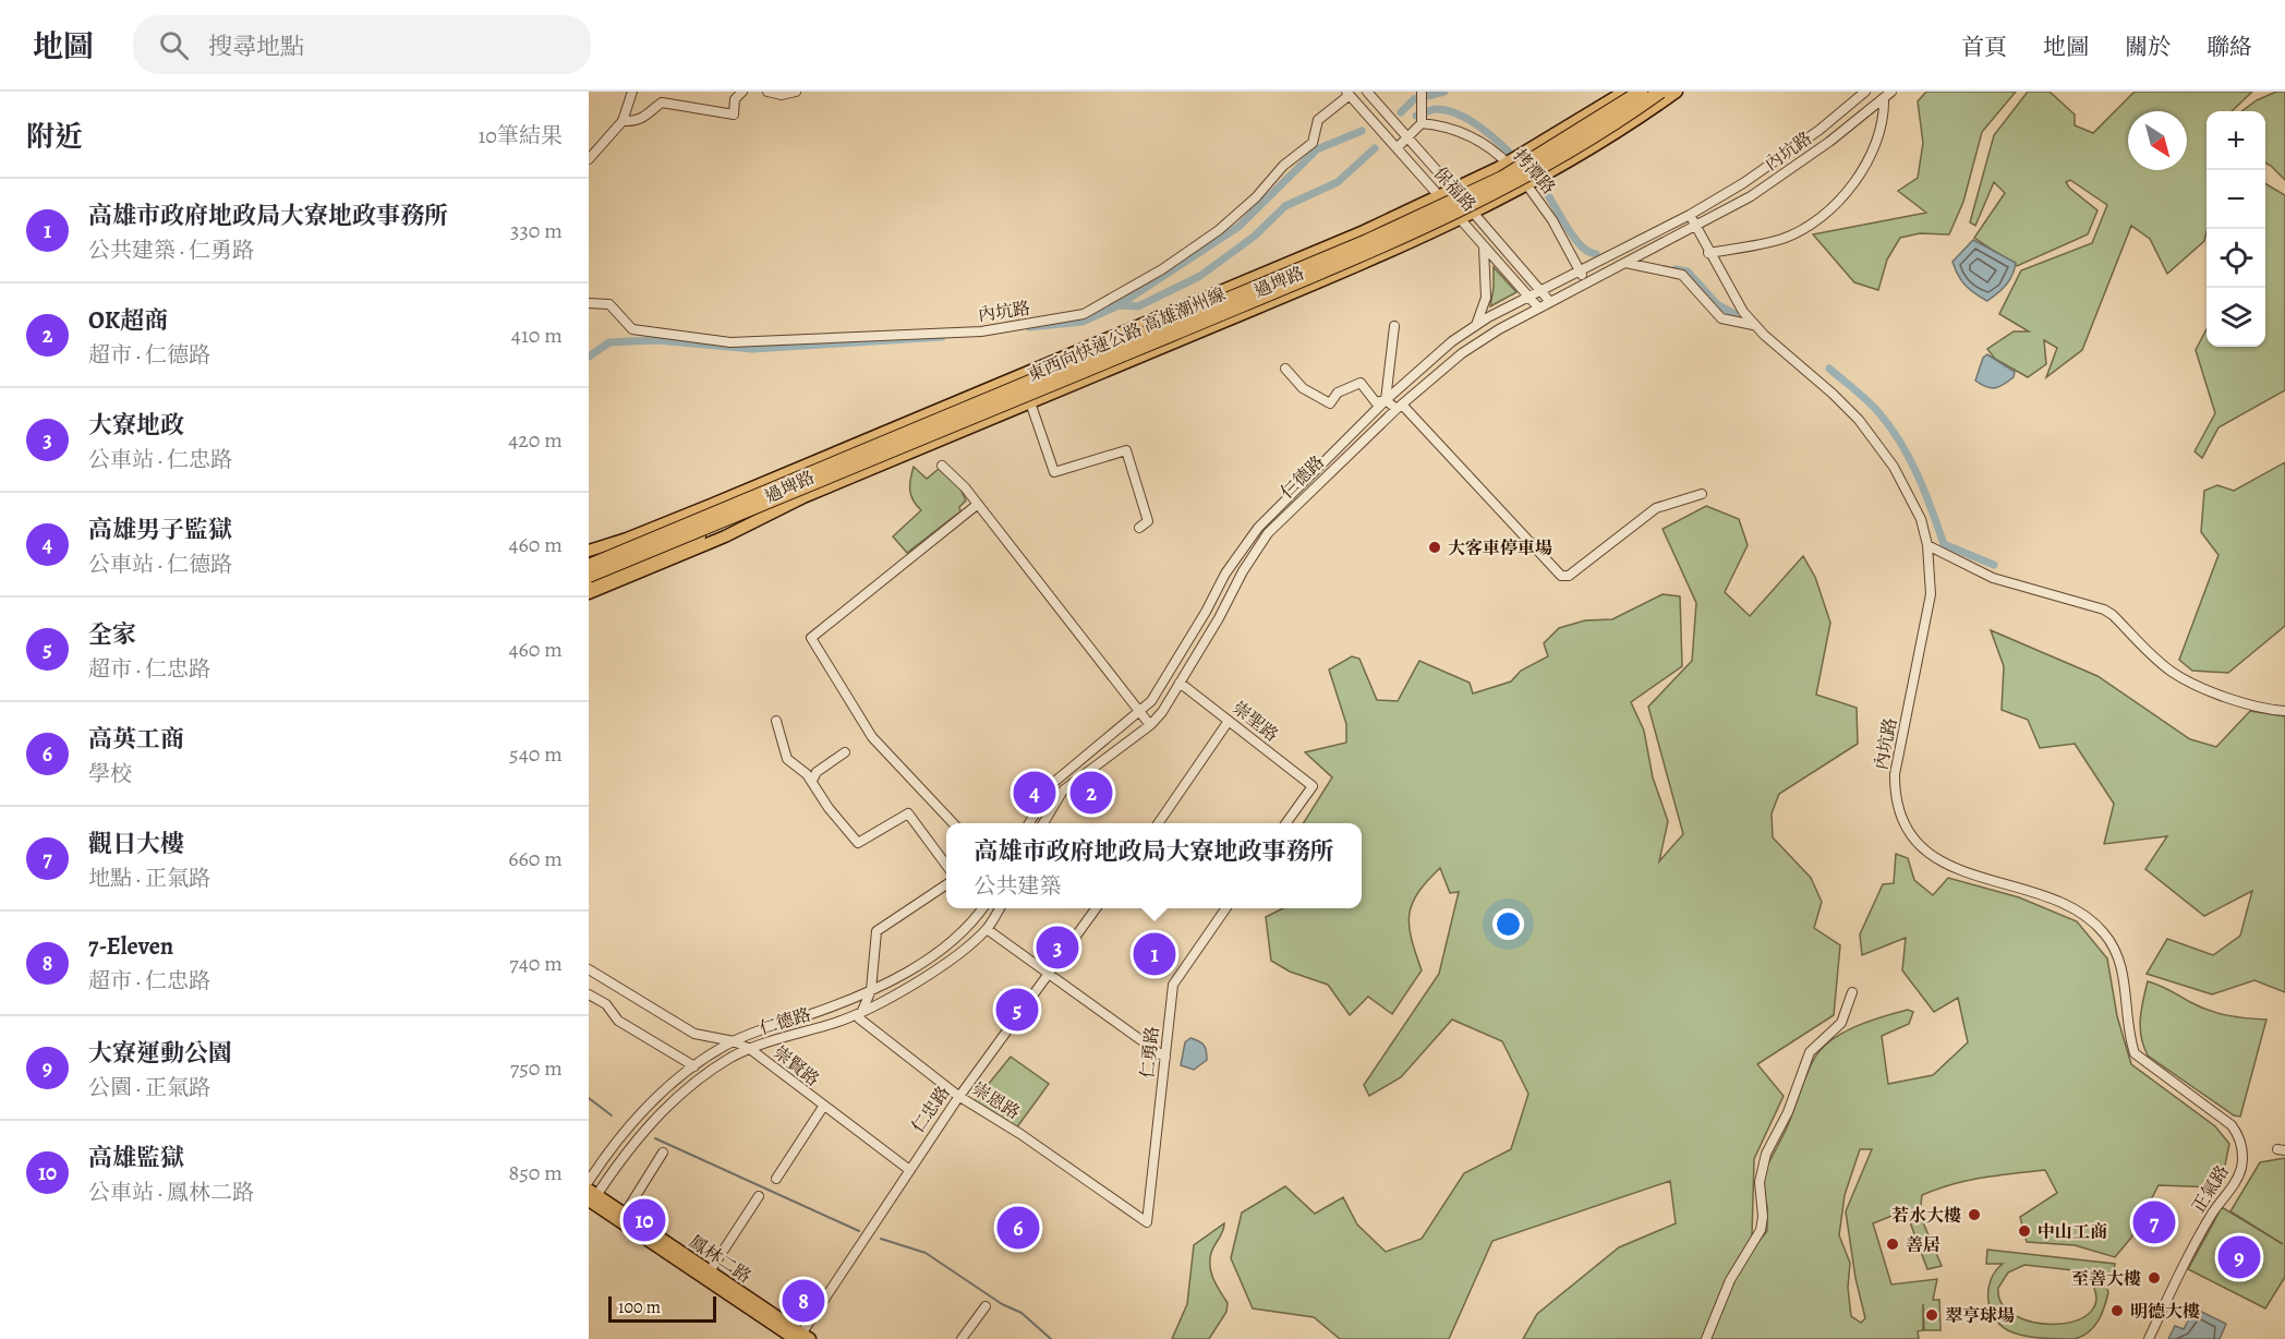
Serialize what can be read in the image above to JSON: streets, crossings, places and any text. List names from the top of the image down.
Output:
{
  "streets": {
    "highway": ["東西向快速公路 高雄潮州線"],
    "main road": ["過埤路", "鳳林二路"],
    "street": [
      "內坑路",
      "拷潭路",
      "保福路",
      "仁德路",
      "崇聖路",
      "仁勇路",
      "崇賢路",
      "崇恩路",
      "仁忠路",
      "正氣路"
    ]
  },
  "crossings": [
    ["內坑路", "拷潭路"],
    ["內坑路", "保福路"],
    ["內坑路", "仁德路"],
    ["內坑路", "正氣路"],
    ["拷潭路", "過埤路"],
    ["保福路", "過埤路"],
    ["保福路", "仁德路"],
    ["仁德路", "崇聖路"],
    ["仁德路", "崇賢路"],
    ["仁德路", "崇恩路"],
    ["仁德路", "鳳林二路"],
    ["仁勇路", "崇恩路"],
    ["崇賢路", "仁忠路"],
    ["崇恩路", "仁忠路"],
    ["仁忠路", "鳳林二路"]
  ],
  "places": [
    "大客車停車場",
    "若水大樓",
    "中山工商",
    "善居",
    "至善大樓",
    "明德大樓",
    "翠亨球場"
  ],
  "scale_bar": "100 m",
  "north": "bottom right",
  "page": {
    "header": "地圖",
    "search": "搜尋地點",
    "nav": [
      "首頁",
      "地圖",
      "關於",
      "聯絡"
    ],
    "heading": ["附近", "10筆結果"],
    "map_buttons": ["+", "−"],
    "list": [
      {
        "mark": "1",
        "name": "高雄市政府地政局大寮地政事務所",
        "note": "公共建築 · 仁勇路",
        "value": "330 m"
      },
      {
        "mark": "2",
        "name": "OK超商",
        "note": "超市 · 仁德路",
        "value": "410 m"
      },
      {
        "mark": "3",
        "name": "大寮地政",
        "note": "公車站 · 仁忠路",
        "value": "420 m"
      },
      {
        "mark": "4",
        "name": "高雄男子監獄",
        "note": "公車站 · 仁德路",
        "value": "460 m"
      },
      {
        "mark": "5",
        "name": "全家",
        "note": "超市 · 仁忠路",
        "value": "460 m"
      },
      {
        "mark": "6",
        "name": "高英工商",
        "note": "學校",
        "value": "540 m"
      },
      {
        "mark": "7",
        "name": "觀日大樓",
        "note": "地點 · 正氣路",
        "value": "660 m"
      },
      {
        "mark": "8",
        "name": "7-Eleven",
        "note": "超市 · 仁忠路",
        "value": "740 m"
      },
      {
        "mark": "9",
        "name": "大寮運動公園",
        "note": "公園 · 正氣路",
        "value": "750 m"
      },
      {
        "mark": "10",
        "name": "高雄監獄",
        "note": "公車站 · 鳳林二路",
        "value": "850 m"
      }
    ],
    "pins": [
      "2",
      "4",
      "3",
      "1",
      "5",
      "10",
      "7",
      "6",
      "9",
      "8"
    ],
    "popup": ["高雄市政府地政局大寮地政事務所", "公共建築"],
    "scale": "100 m"
  }
}
